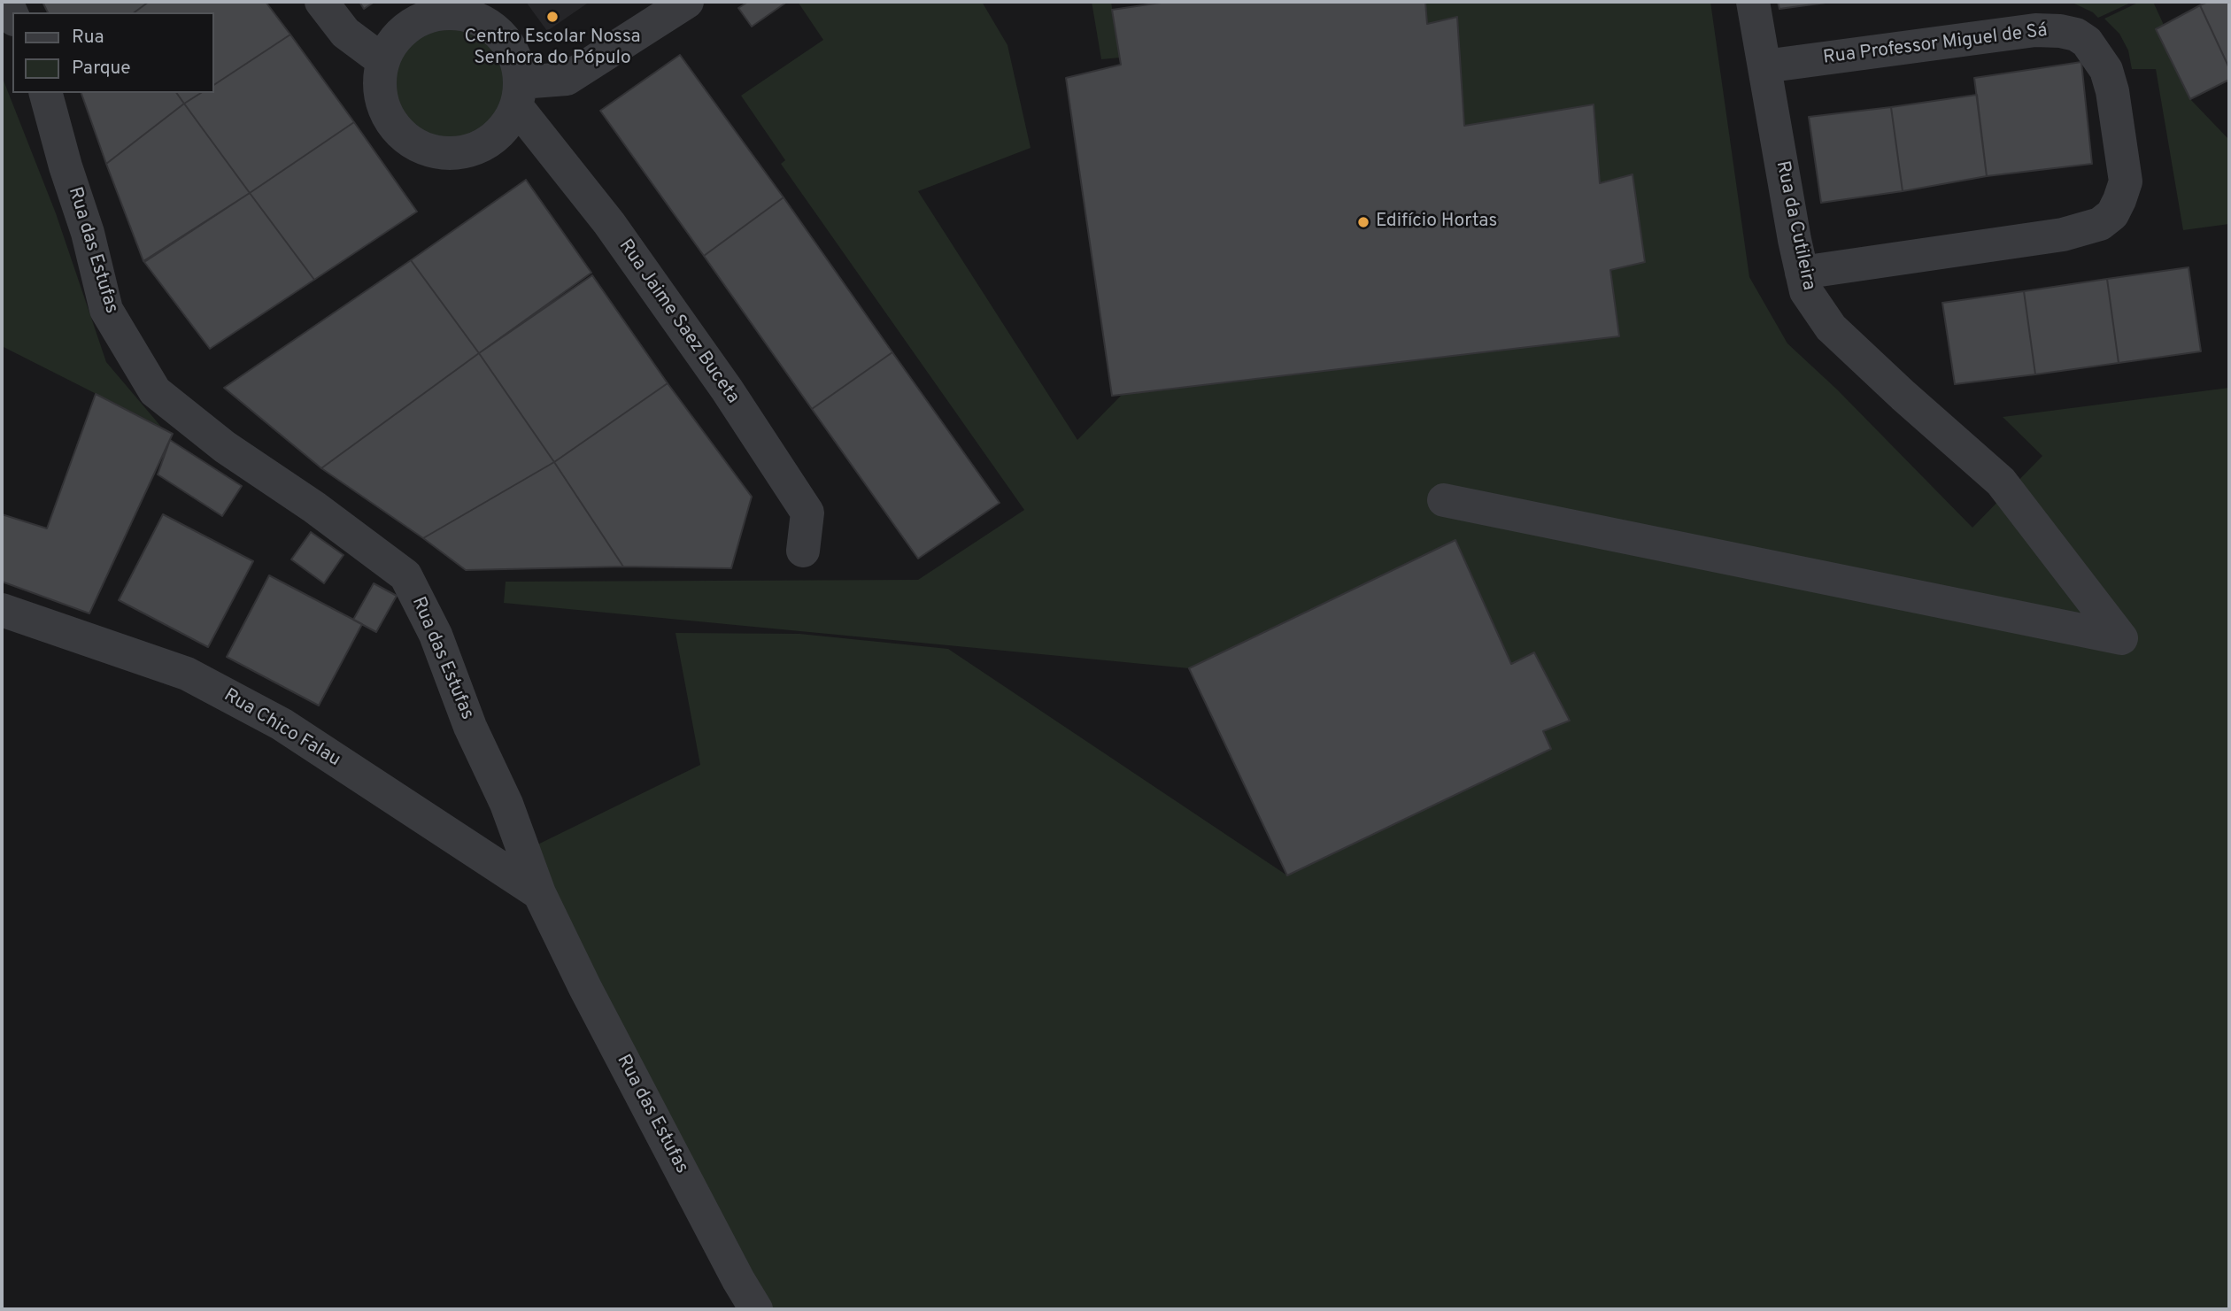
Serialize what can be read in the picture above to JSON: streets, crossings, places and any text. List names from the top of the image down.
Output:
{
  "streets": {
    "street": [
      "Rua Professor Miguel de Sá",
      "Rua da Cutileira",
      "Rua das Estufas",
      "Rua Jaime Saez Buceta",
      "Rua Chico Falau"
    ]
  },
  "crossings": [
    ["Rua Professor Miguel de Sá", "Rua da Cutileira"],
    ["Rua das Estufas", "Rua Chico Falau"]
  ],
  "places": ["Centro Escolar Nossa Senhora do Pópulo", "Edifício Hortas"],
  "legend": ["Rua", "Parque"]
}
